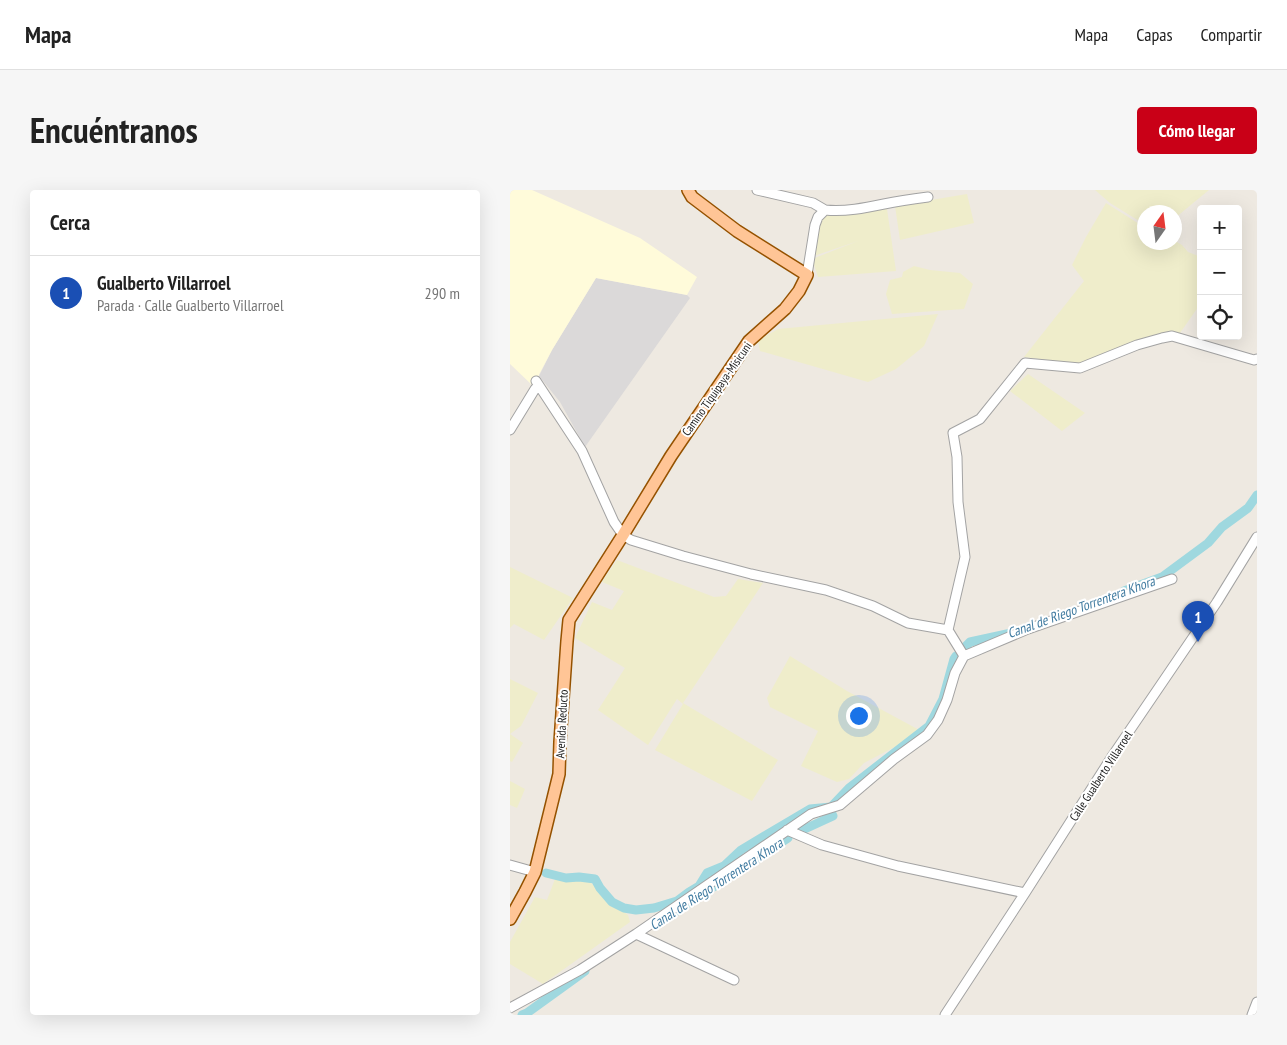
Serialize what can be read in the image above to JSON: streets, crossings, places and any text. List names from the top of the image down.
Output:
{
  "streets": {
    "main road": ["Camino Tiquipaya-Misicuni", "Avenida Reducto"],
    "street": ["Calle Gualberto Villarroel"]
  },
  "crossings": [
    ["Camino Tiquipaya-Misicuni", "Avenida Reducto"]
  ],
  "water": ["Canal de Riego Torrentera Khora"],
  "north": "top",
  "page": {
    "header": "Mapa",
    "nav": ["Mapa", "Capas", "Compartir"],
    "title": "Encuéntranos",
    "buttons": "Cómo llegar",
    "heading": "Cerca",
    "map_buttons": ["+", "−"],
    "list": [
      {
        "mark": "1",
        "name": "Gualberto Villarroel",
        "note": "Parada · Calle Gualberto Villarroel",
        "value": "290 m"
      }
    ],
    "pins": "1"
  }
}
